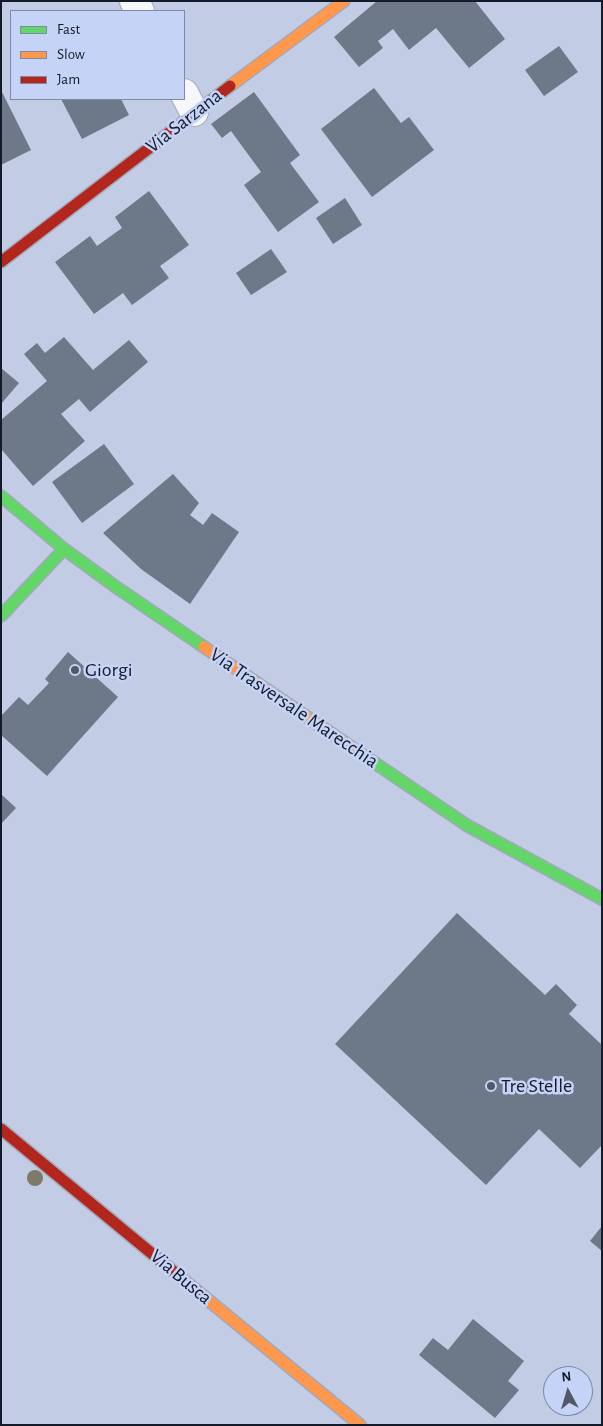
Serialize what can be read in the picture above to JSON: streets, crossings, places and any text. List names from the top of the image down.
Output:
{
  "streets": {
    "street": ["Via Sarzana", "Via Trasversale Marecchia", "Via Busca"]
  },
  "places": ["Giorgi", "Tre Stelle"],
  "legend": ["Fast", "Slow", "Jam"],
  "north": "top"
}
